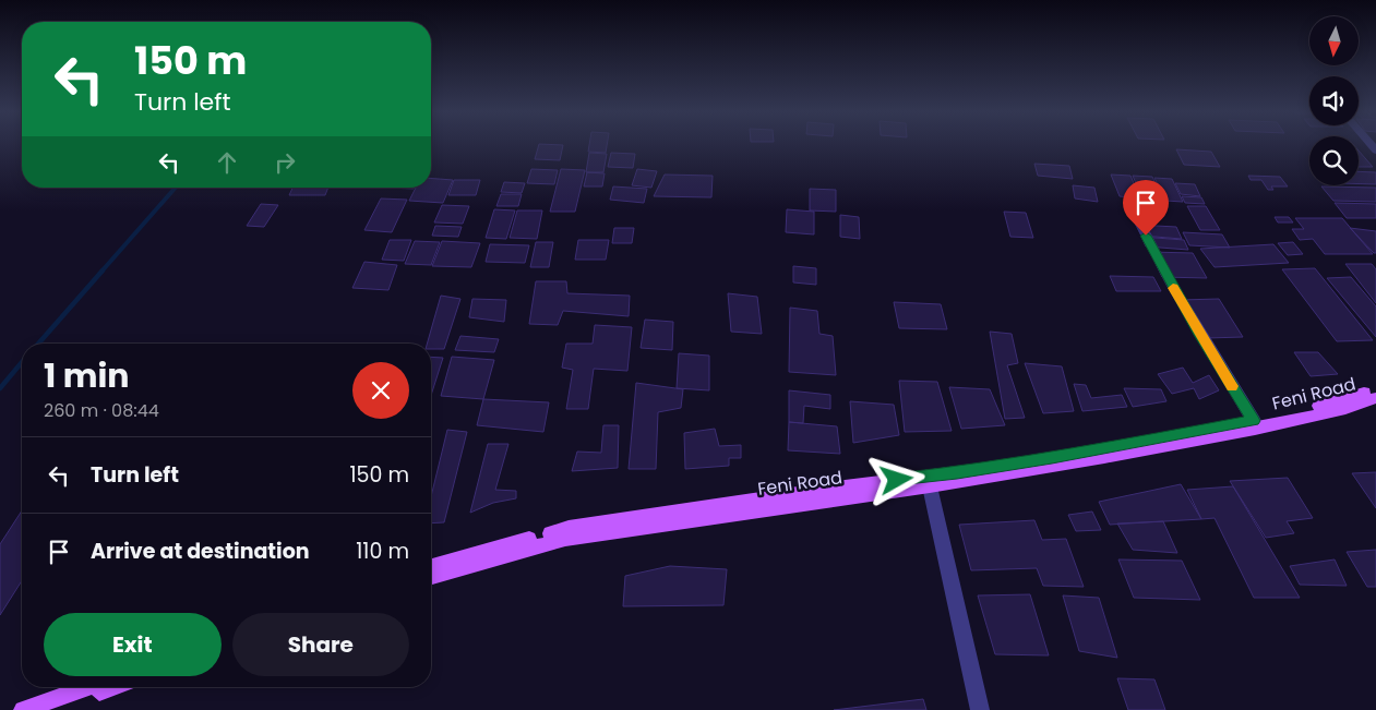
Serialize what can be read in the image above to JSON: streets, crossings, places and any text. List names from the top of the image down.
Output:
{
  "streets": {
    "main road": ["Feni Road"]
  },
  "north": "bottom",
  "page": {
    "turn": ["150 m", "Turn left"],
    "heading": ["1 min", "260 m · 08:44"],
    "list": [
      {
        "name": "Turn left",
        "value": "150 m"
      },
      {
        "name": "Arrive at destination",
        "value": "110 m"
      }
    ],
    "buttons": ["Exit", "Share"]
  }
}
